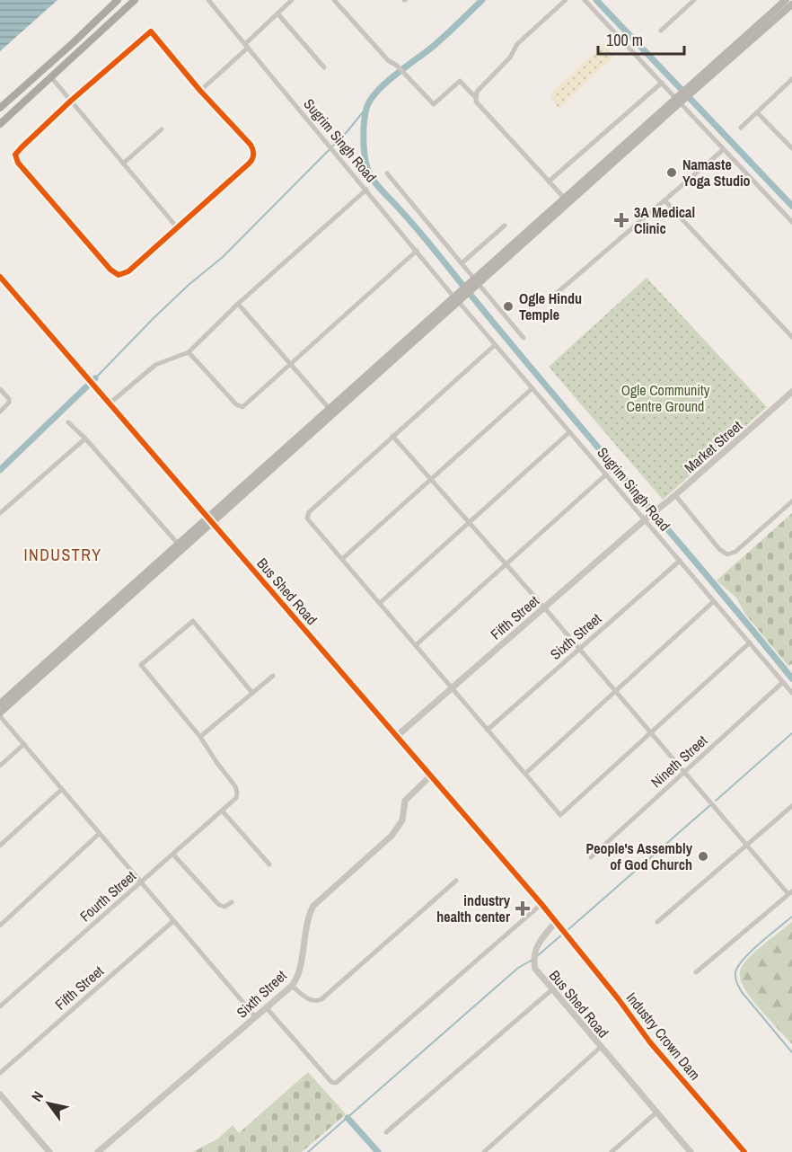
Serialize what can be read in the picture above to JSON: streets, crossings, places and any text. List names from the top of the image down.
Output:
{
  "streets": {
    "street": [
      "Sugrim Singh Road",
      "Market Street",
      "Bus Shed Road",
      "Fifth Street",
      "Sixth Street",
      "Nineth Street",
      "Fourth Street",
      "Industry Crown Dam"
    ]
  },
  "crossings": [
    ["Sugrim Singh Road", "Market Street"],
    ["Sugrim Singh Road", "Fifth Street"],
    ["Sugrim Singh Road", "Sixth Street"],
    ["Sugrim Singh Road", "Nineth Street"],
    ["Market Street", "Fifth Street"],
    ["Bus Shed Road", "Fifth Street"],
    ["Bus Shed Road", "Sixth Street"],
    ["Bus Shed Road", "Industry Crown Dam"]
  ],
  "districts": ["INDUSTRY"],
  "parks": ["Ogle Community Centre Ground"],
  "places": {
    "other": ["Namaste Yoga Studio", "Ogle Hindu Temple", "People's Assembly of God Church"],
    "health": ["3A Medical Clinic", "industry health center"]
  },
  "scale_bar": "100 m",
  "north": "top left"
}
